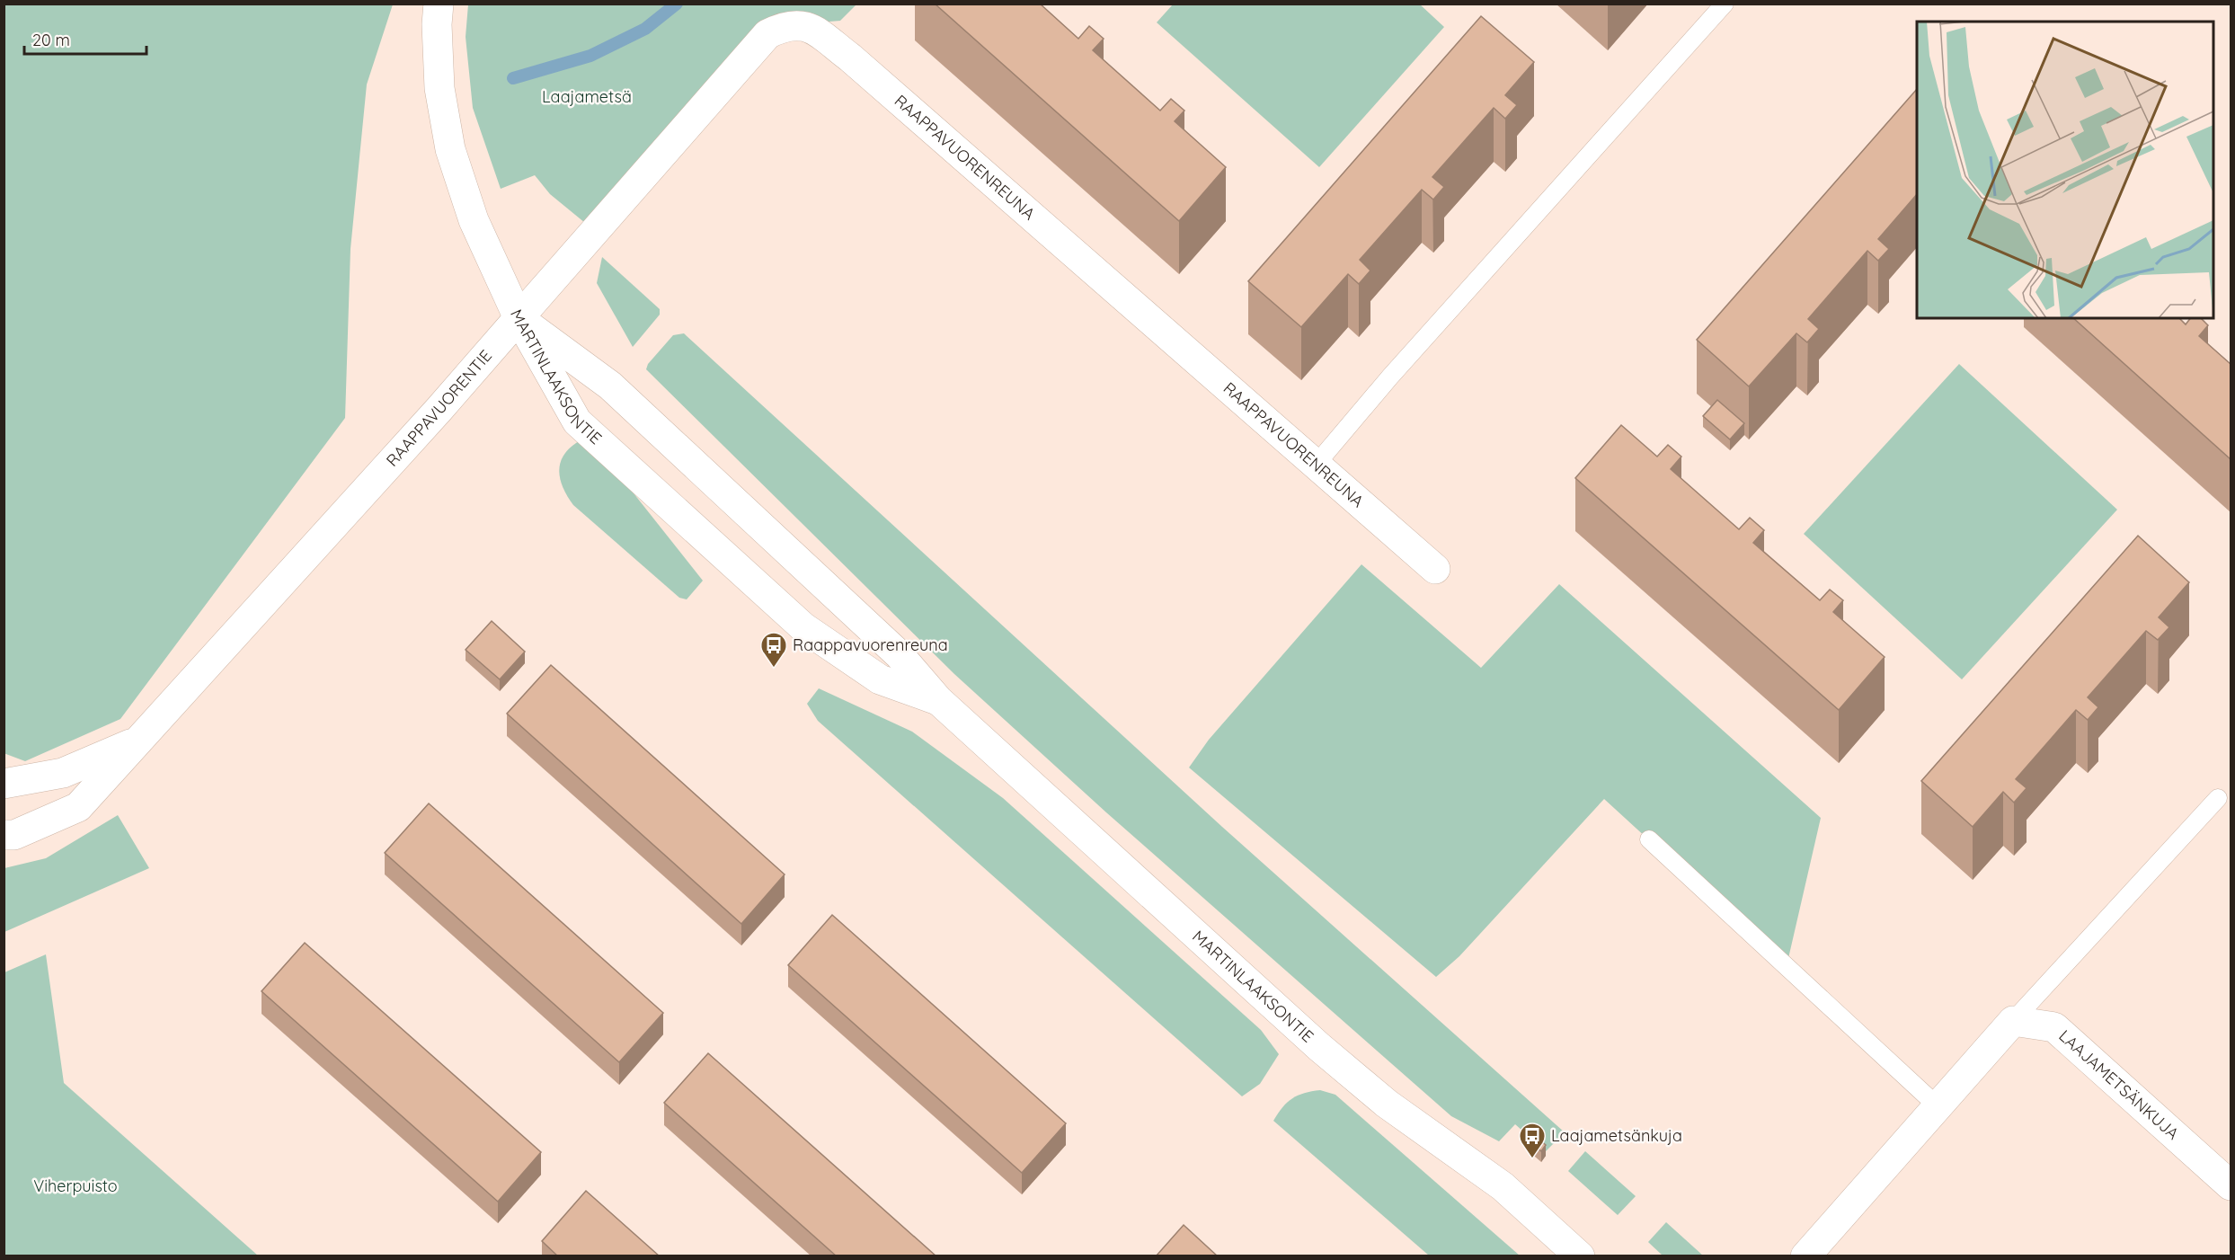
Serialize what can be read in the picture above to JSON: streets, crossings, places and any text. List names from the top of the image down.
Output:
{
  "streets": {
    "street": [
      "RAAPPAVUORENREUNA",
      "MARTINLAAKSONTIE",
      "RAAPPAVUORENTIE",
      "LAAJAMETSÄNKUJA"
    ]
  },
  "crossings": [
    ["RAAPPAVUORENREUNA", "MARTINLAAKSONTIE"],
    ["RAAPPAVUORENREUNA", "RAAPPAVUORENTIE"],
    ["MARTINLAAKSONTIE", "RAAPPAVUORENTIE"]
  ],
  "parks": ["Laajametsä", "Viherpuisto"],
  "places": {
    "bus stop": ["Raappavuorenreuna", "Laajametsänkuja"]
  },
  "scale_bar": "20 m"
}
